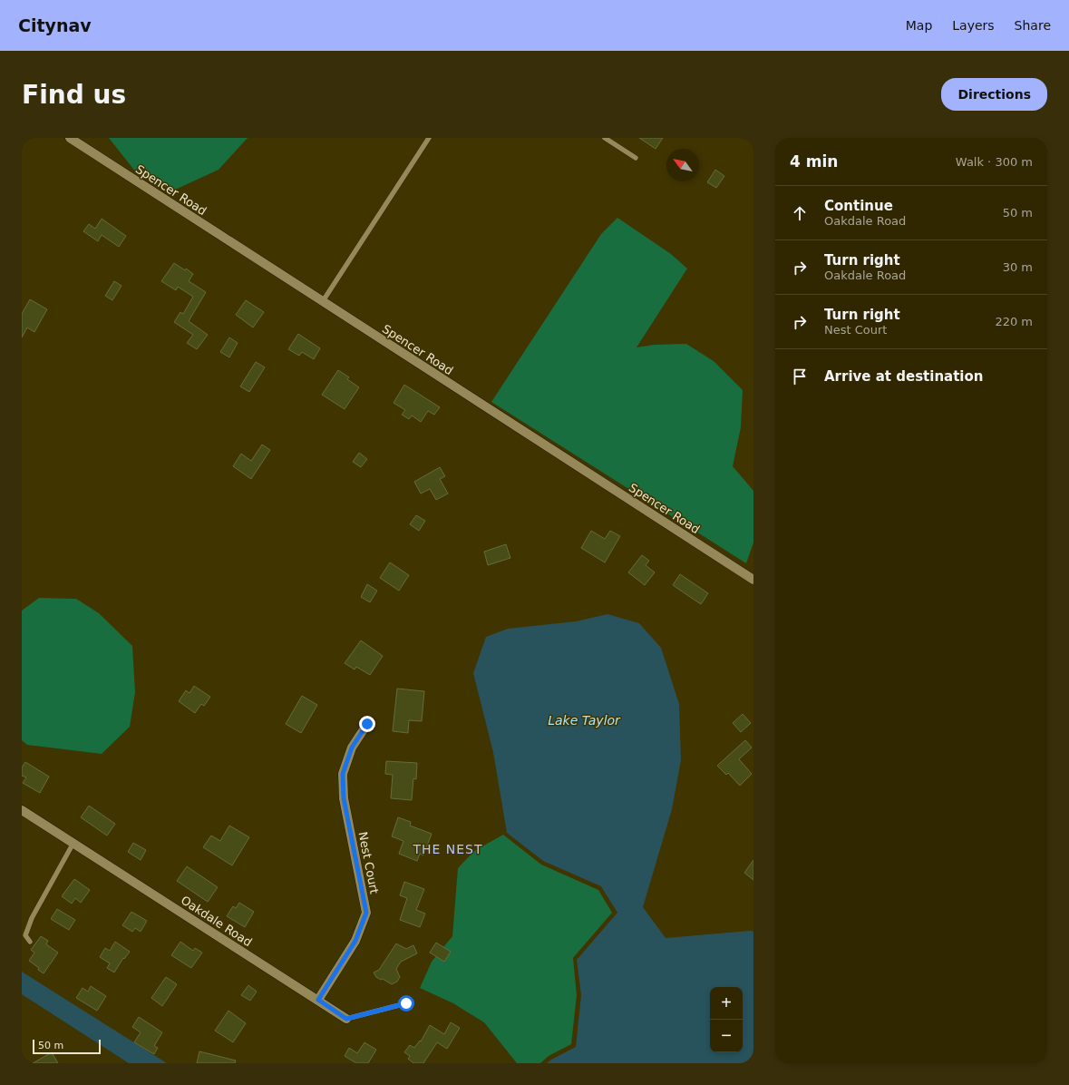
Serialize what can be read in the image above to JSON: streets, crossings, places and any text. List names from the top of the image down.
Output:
{
  "streets": {
    "street": ["Spencer Road", "Nest Court", "Oakdale Road"]
  },
  "crossings": [
    ["Nest Court", "Oakdale Road"]
  ],
  "districts": ["THE NEST"],
  "water": ["Lake Taylor"],
  "scale_bar": "50 m",
  "north": "top left",
  "page": {
    "header": "Citynav",
    "nav": ["Map", "Layers", "Share"],
    "buttons": "Directions",
    "title": "Find us",
    "heading": ["4 min", "Walk · 300 m"],
    "list": [
      ["Continue", "Oakdale Road", "50 m"],
      ["Turn right", "Oakdale Road", "30 m"],
      ["Turn right", "Nest Court", "220 m"],
      "Arrive at destination"
    ],
    "map_buttons": ["+", "−"],
    "scale": "50 m"
  }
}
